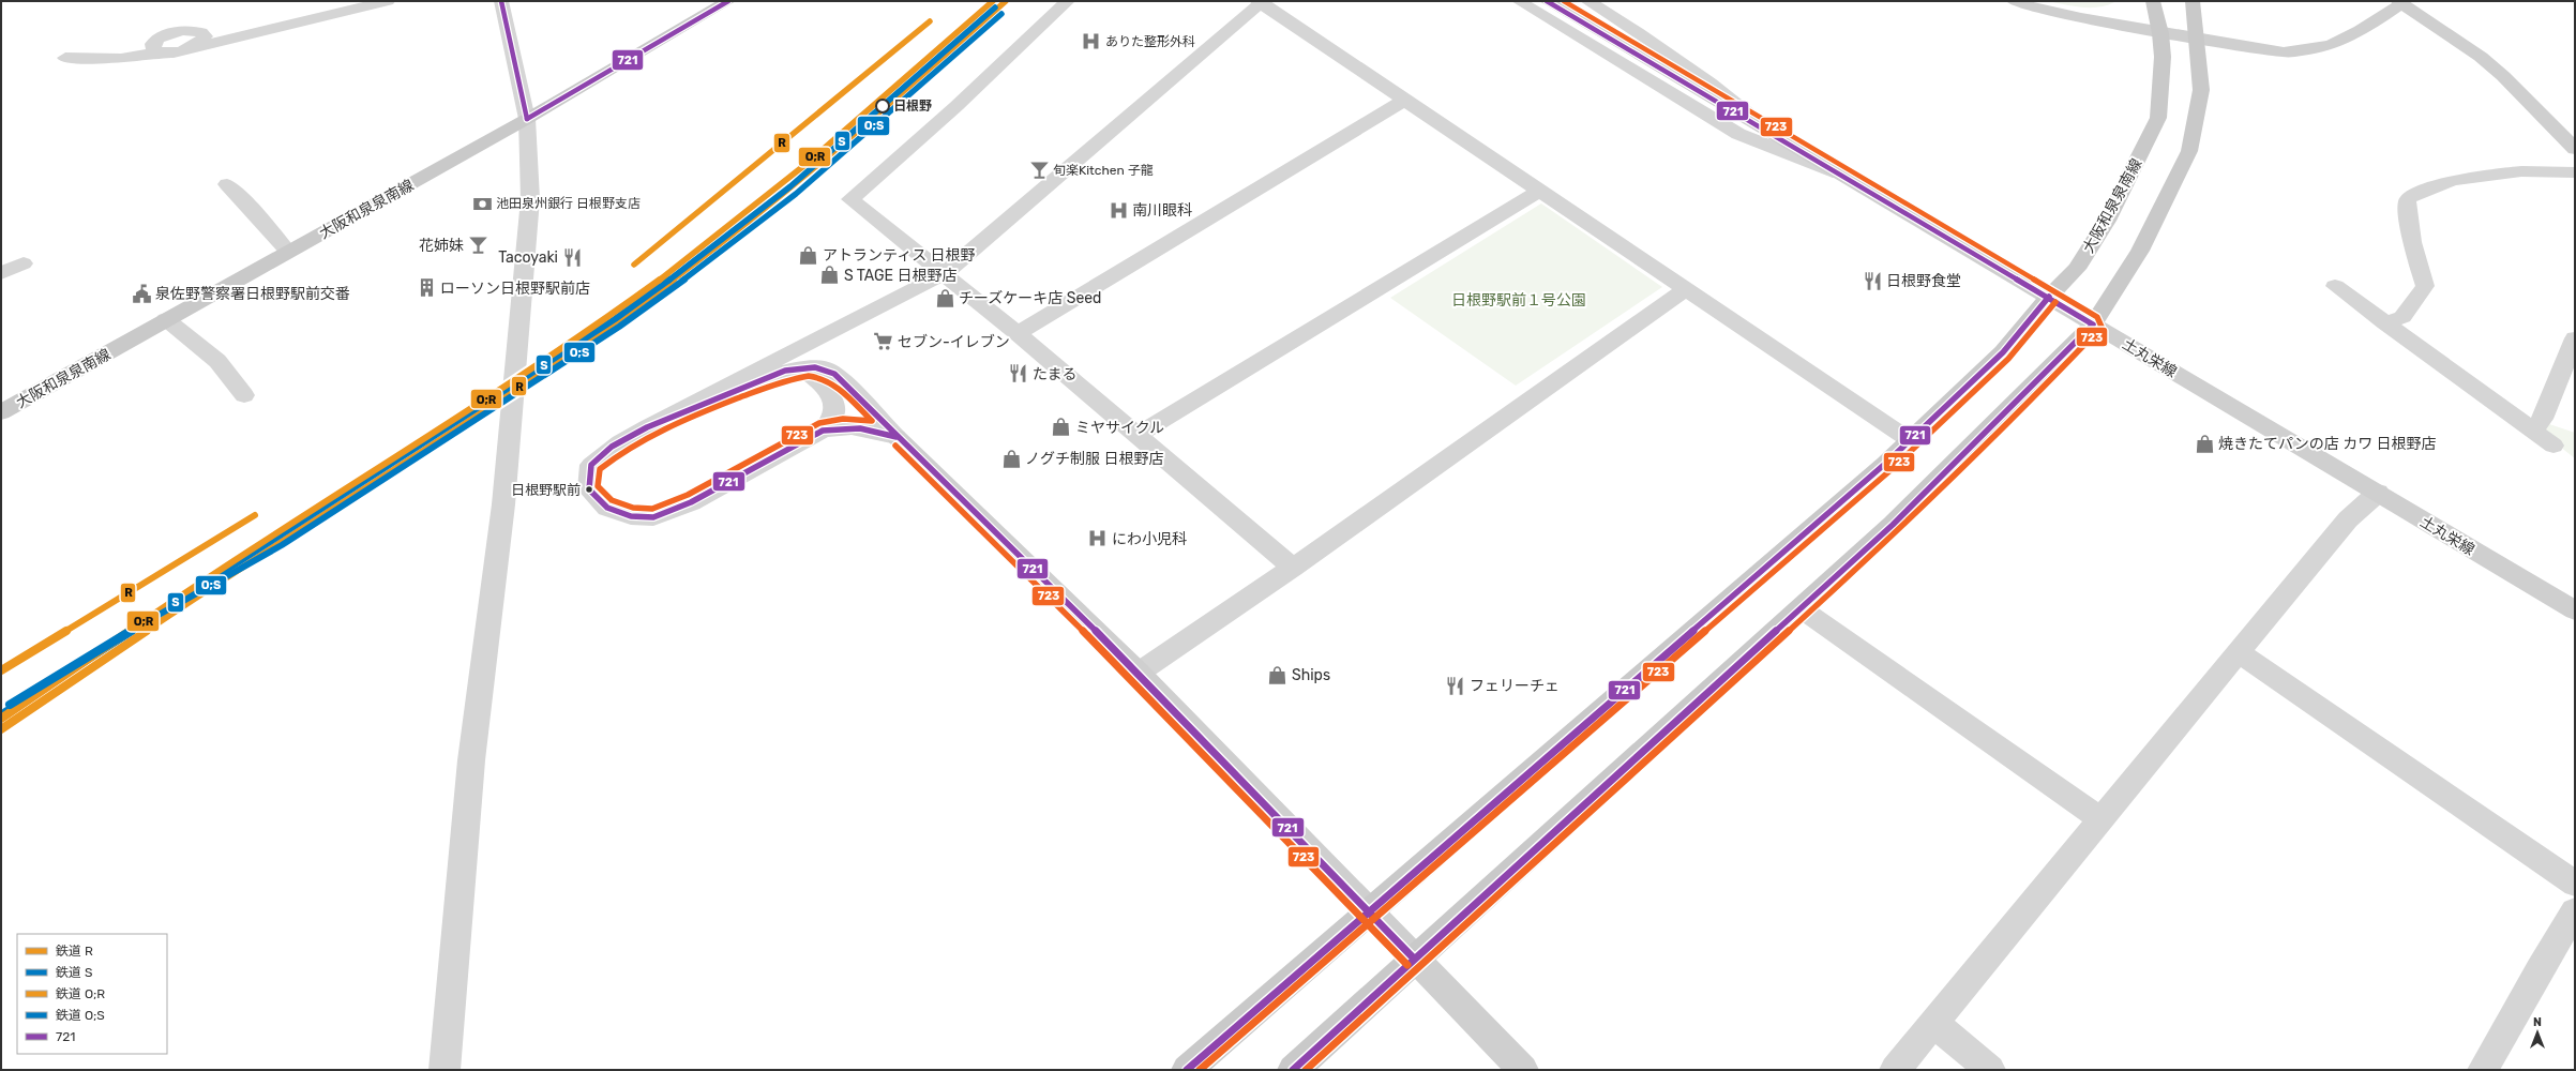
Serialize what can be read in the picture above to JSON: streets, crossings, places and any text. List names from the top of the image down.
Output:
{
  "streets": {
    "main road": ["大阪和泉泉南線"],
    "street": ["土丸栄線"]
  },
  "crossings": [
    ["大阪和泉泉南線", "土丸栄線"]
  ],
  "parks": ["日根野駅前１号公園"],
  "places": {
    "hospital": ["ありた整形外科", "南川眼科", "にわ小児科"],
    "other": ["日根野", "日根野駅前"],
    "bar": ["旬楽Kitchen 子龍", "花姉妹"],
    "bank": ["池田泉州銀行 日根野支店"],
    "shop": [
      "アトランティス 日根野",
      "S TAGE 日根野店",
      "チーズケーキ店 Seed",
      "ミヤサイクル",
      "焼きたてパンの店 カワ 日根野店",
      "ノグチ制服 日根野店",
      "Ships"
    ],
    "restaurant": [
      "Tacoyaki",
      "日根野食堂",
      "たまる",
      "フェリーチェ"
    ],
    "building": ["ローソン日根野駅前店"],
    "public building": ["泉佐野警察署日根野駅前交番"],
    "supermarket": ["セブン-イレブン"]
  },
  "lines": [
    "rail line R",
    "rail line O;R",
    "transit line 721",
    "transit line 723",
    "rail line S",
    "rail line O;S"
  ],
  "legend": [
    "鉄道 R",
    "鉄道 S",
    "鉄道 O;R",
    "鉄道 O;S",
    "721"
  ],
  "north": "top"
}
